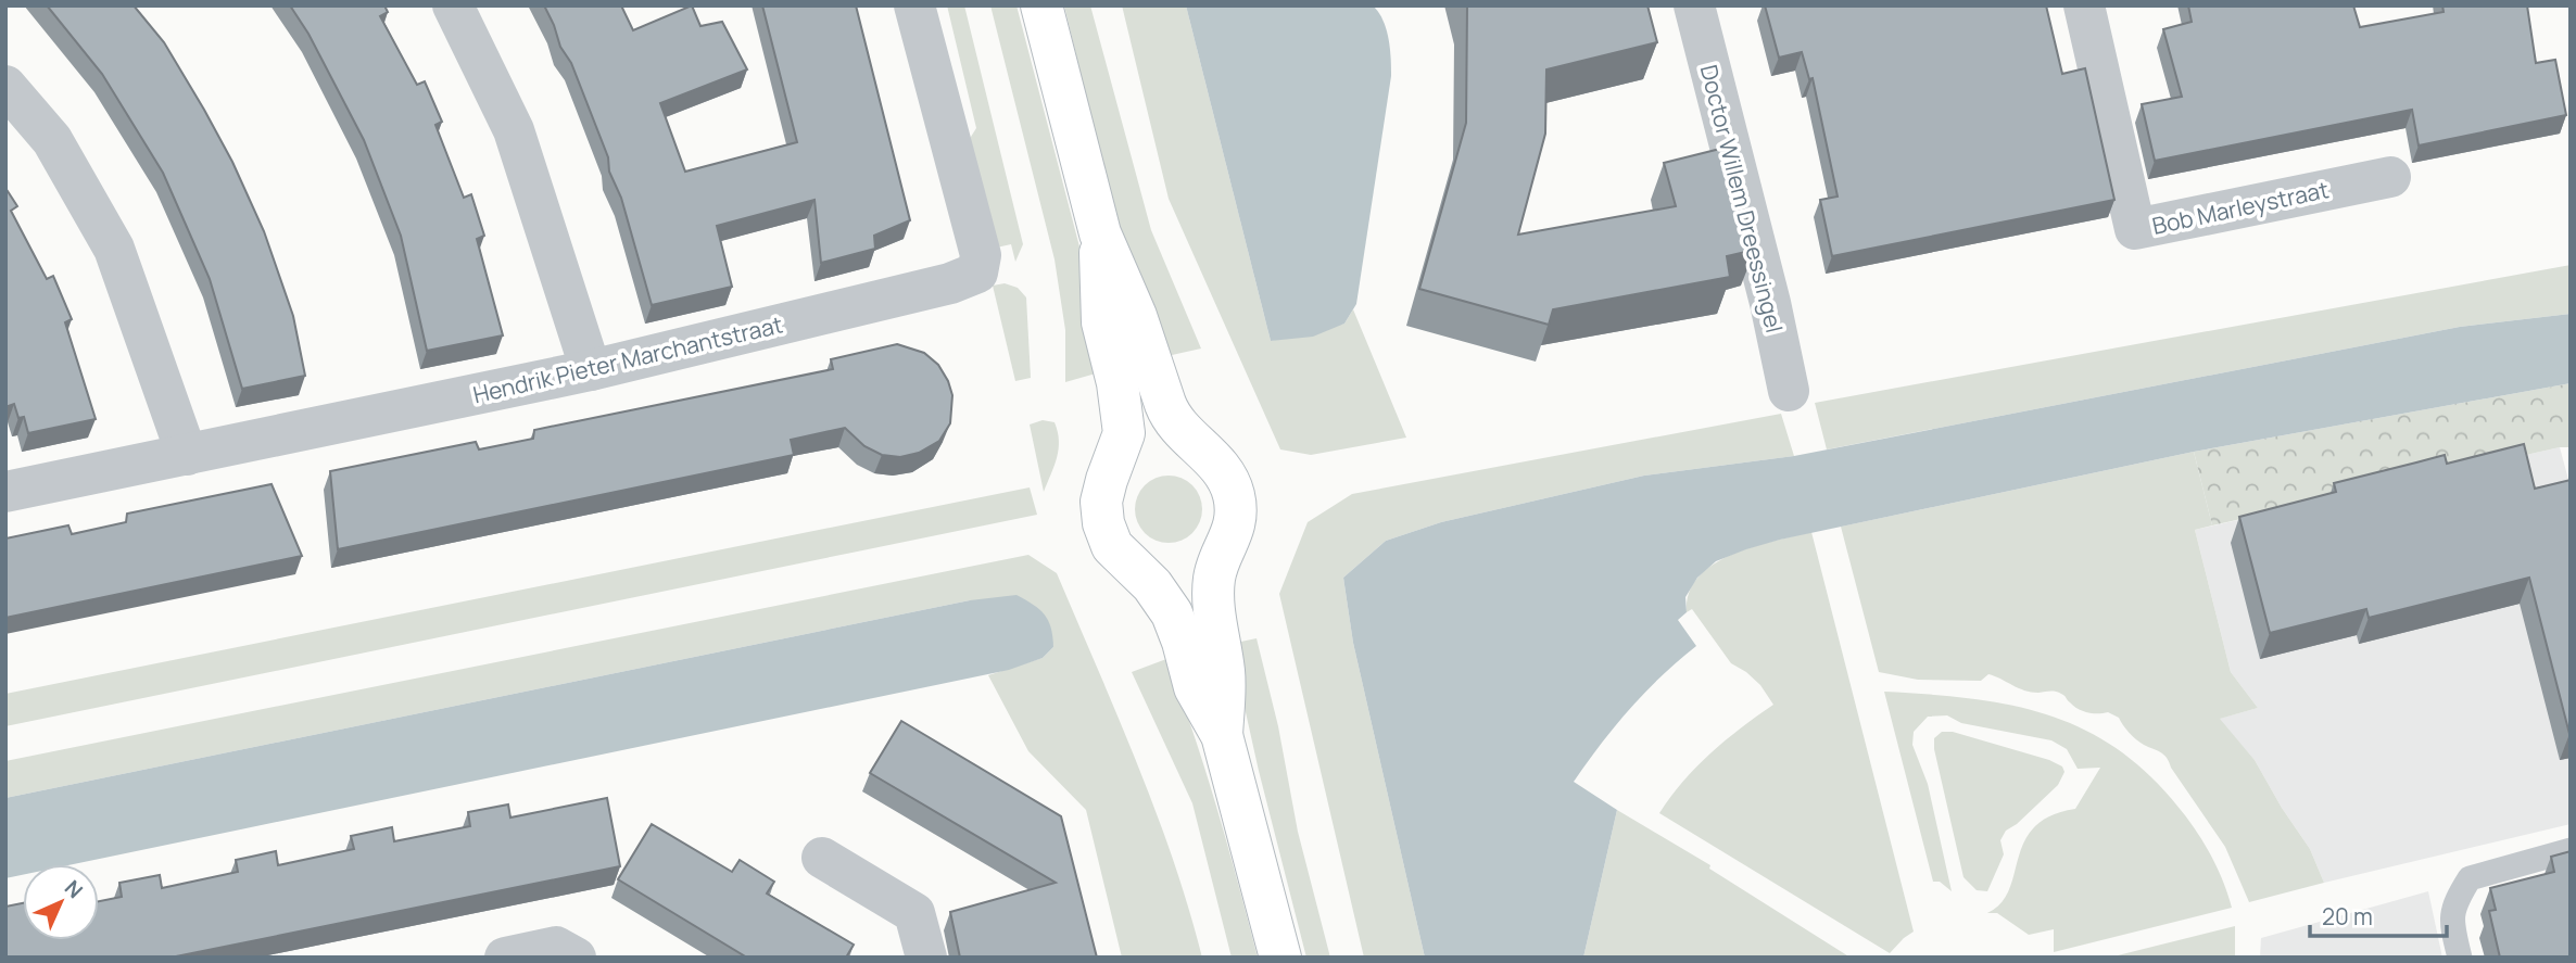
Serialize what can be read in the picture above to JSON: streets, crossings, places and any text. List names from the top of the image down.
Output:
{
  "streets": {
    "street": ["Doctor Willem Dreessingel", "Bob Marleystraat", "Hendrik Pieter Marchantstraat"]
  },
  "scale_bar": "20 m",
  "north": "top right"
}
